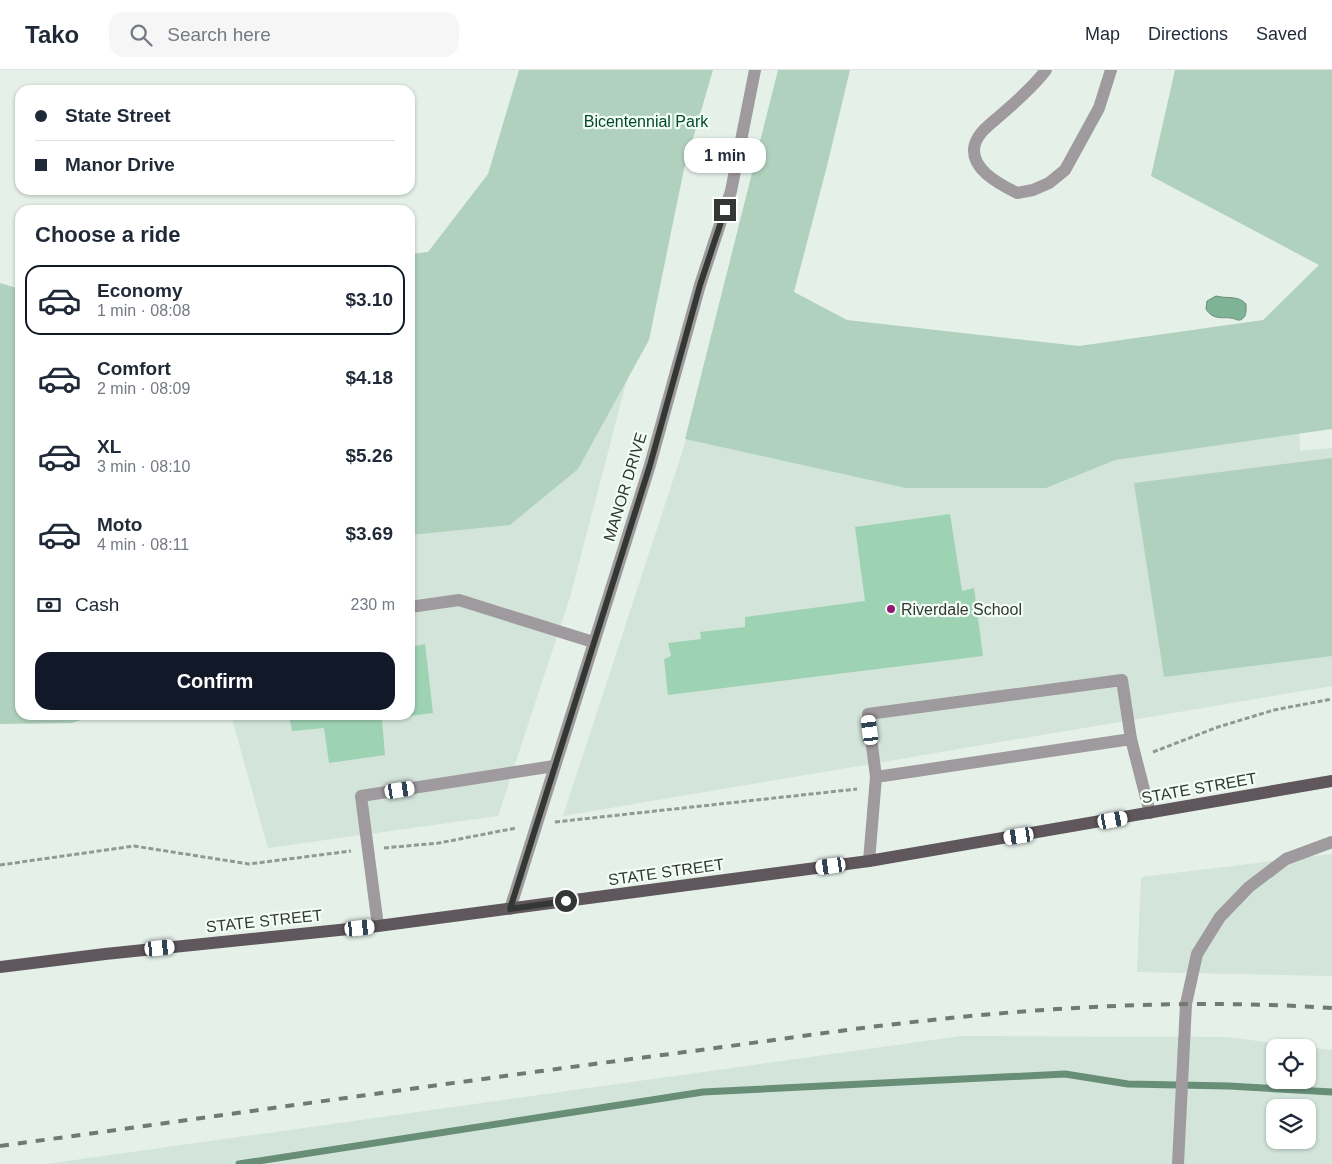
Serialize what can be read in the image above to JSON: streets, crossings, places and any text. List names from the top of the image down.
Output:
{
  "streets": {
    "main road": ["STATE STREET"],
    "street": ["MANOR DRIVE"]
  },
  "crossings": [
    ["MANOR DRIVE", "STATE STREET"]
  ],
  "parks": ["Bicentennial Park"],
  "places": ["Riverdale School"],
  "page": {
    "header": "Tako",
    "search": "Search here",
    "nav": ["Map", "Directions", "Saved"],
    "banner": ["State Street", "Manor Drive"],
    "bubble": "1 min",
    "heading": "Choose a ride",
    "list": [
      {
        "name": "Economy",
        "note": "1 min · 08:08",
        "value": "$3.10"
      },
      {
        "name": "Comfort",
        "note": "2 min · 08:09",
        "value": "$4.18"
      },
      {
        "name": "XL",
        "note": "3 min · 08:10",
        "value": "$5.26"
      },
      {
        "name": "Moto",
        "note": "4 min · 08:11",
        "value": "$3.69"
      }
    ],
    "pay": ["Cash", "230 m"],
    "buttons": "Confirm"
  }
}
